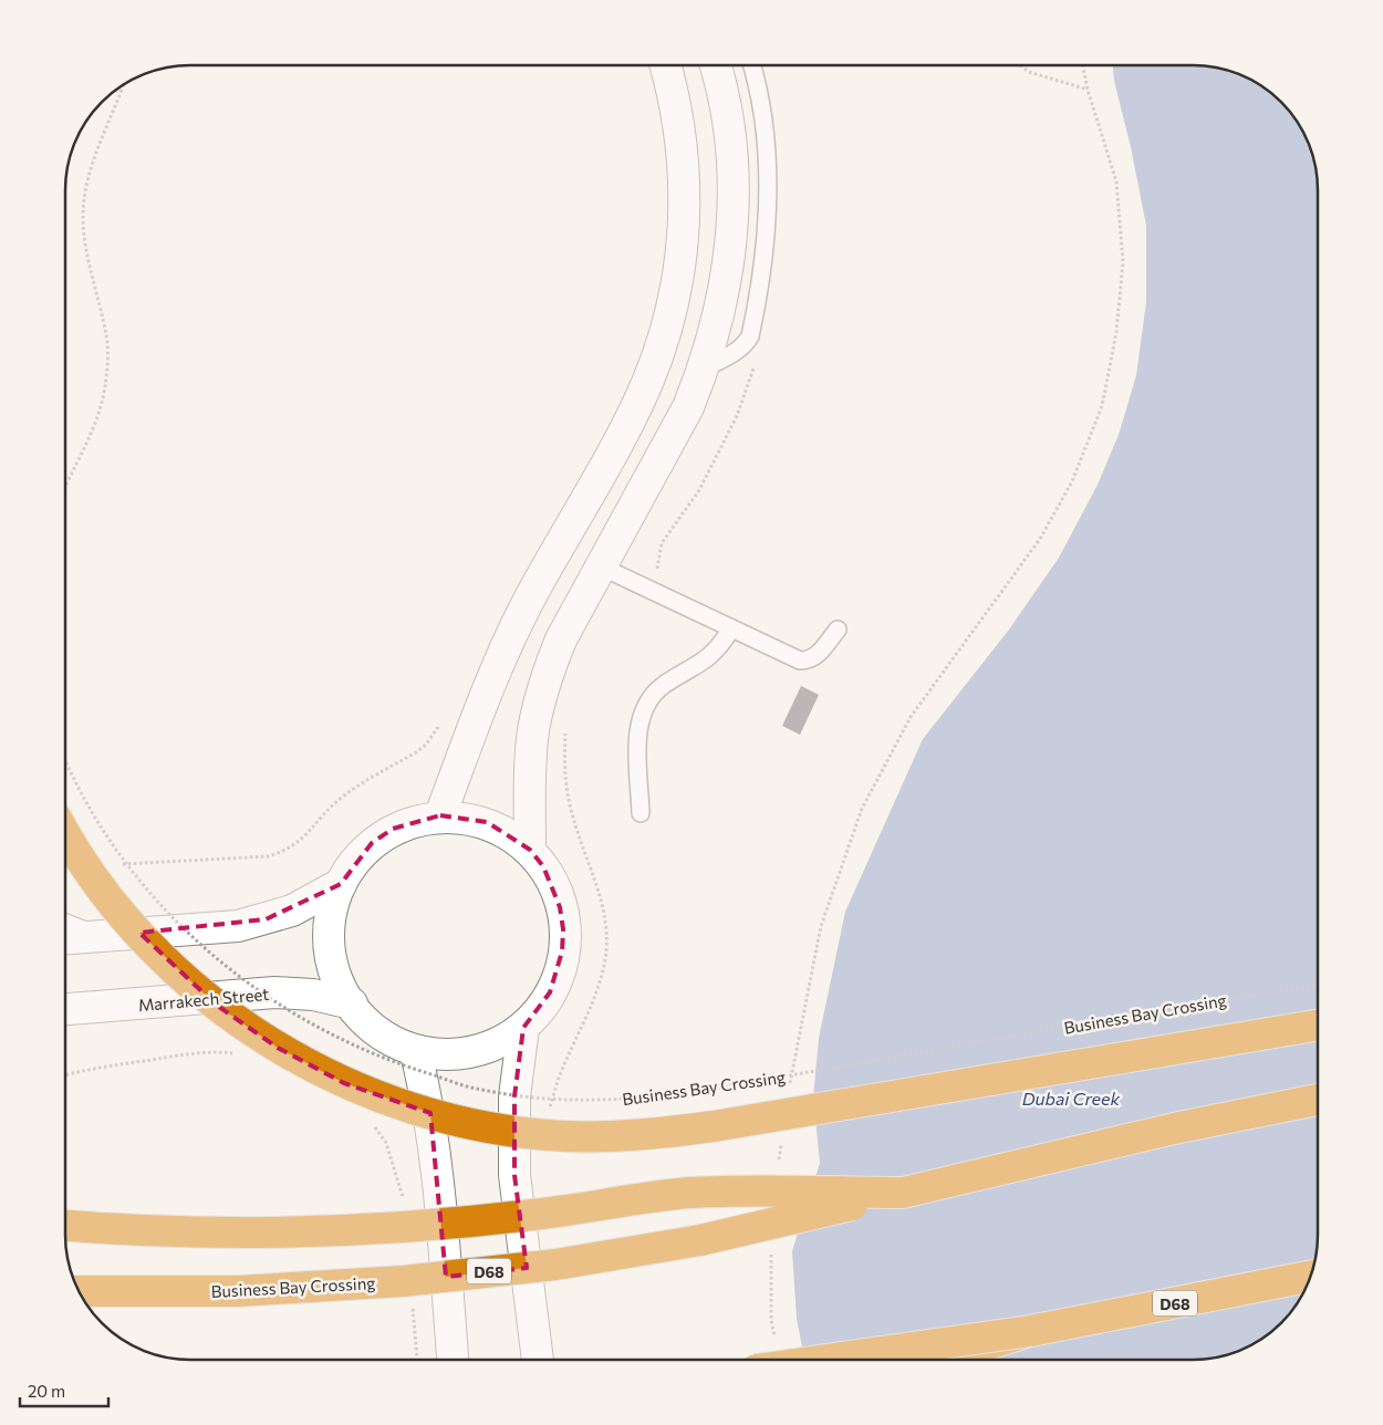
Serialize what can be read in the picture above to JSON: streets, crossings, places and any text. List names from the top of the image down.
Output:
{
  "streets": {
    "highway": ["Business Bay Crossing", "D68"],
    "street": ["Marrakech Street"]
  },
  "water": ["Dubai Creek"],
  "scale_bar": "20 m"
}
